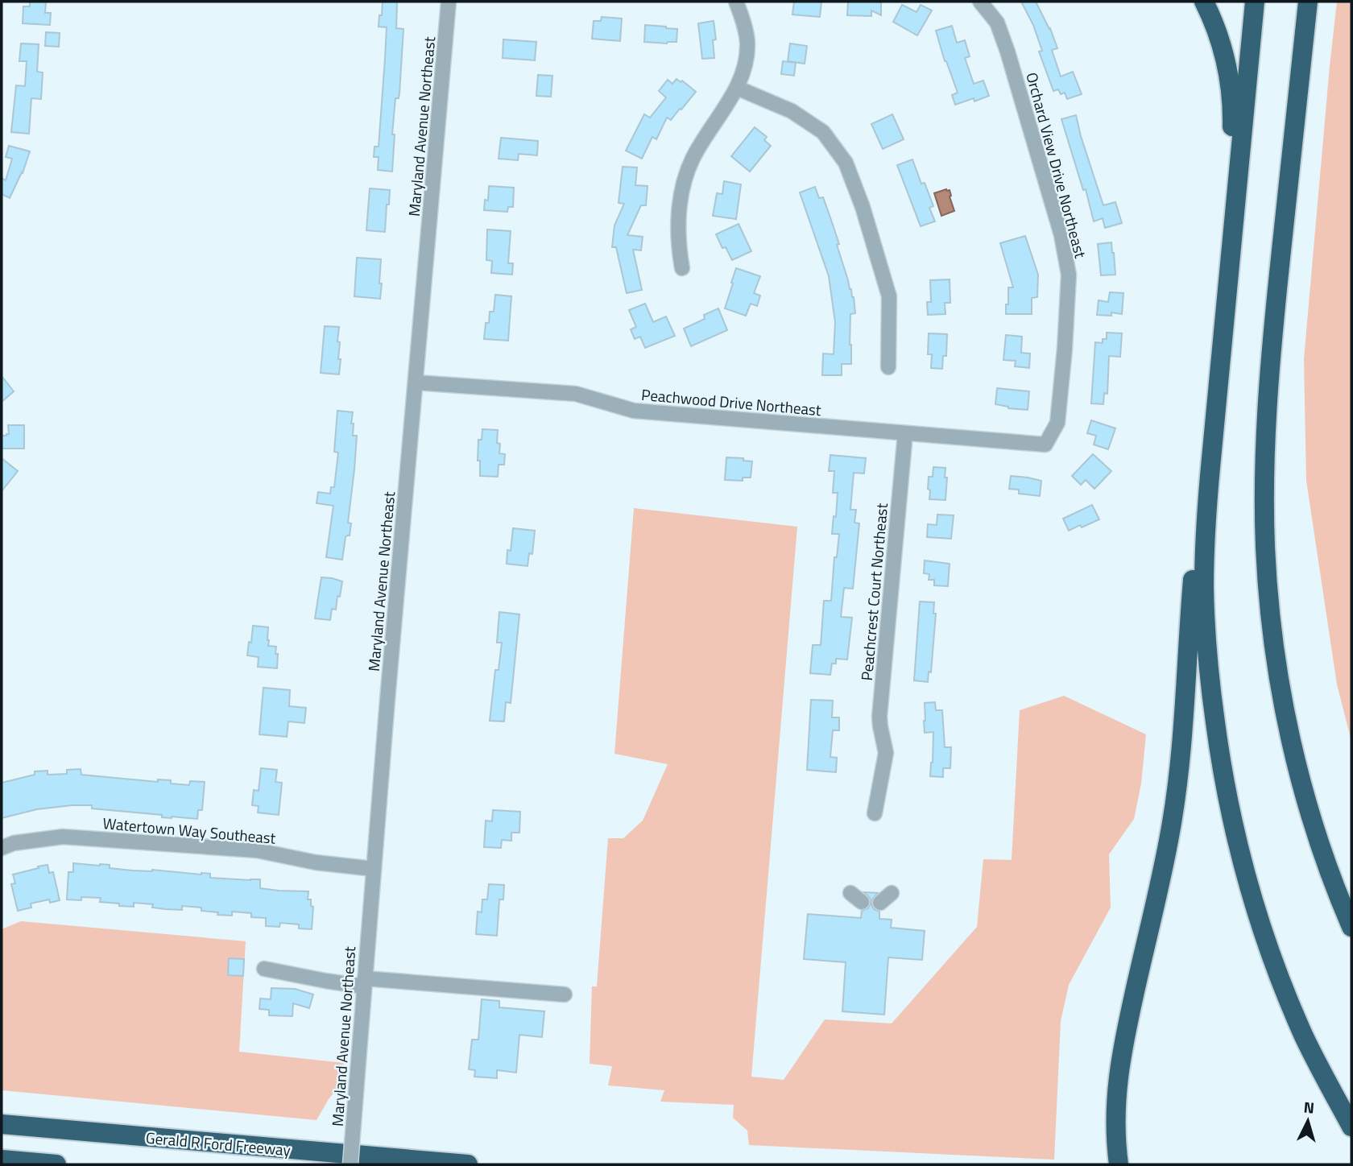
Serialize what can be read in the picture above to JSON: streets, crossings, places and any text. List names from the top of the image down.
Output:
{
  "streets": {
    "highway": ["Gerald R Ford Freeway"],
    "street": [
      "Maryland Avenue Northeast",
      "Orchard View Drive Northeast",
      "Peachwood Drive Northeast",
      "Peachcrest Court Northeast",
      "Watertown Way Southeast"
    ]
  },
  "crossings": [
    ["Maryland Avenue Northeast", "Peachwood Drive Northeast"],
    ["Maryland Avenue Northeast", "Watertown Way Southeast"],
    ["Orchard View Drive Northeast", "Peachwood Drive Northeast"],
    ["Peachwood Drive Northeast", "Peachcrest Court Northeast"]
  ],
  "north": "top"
}
